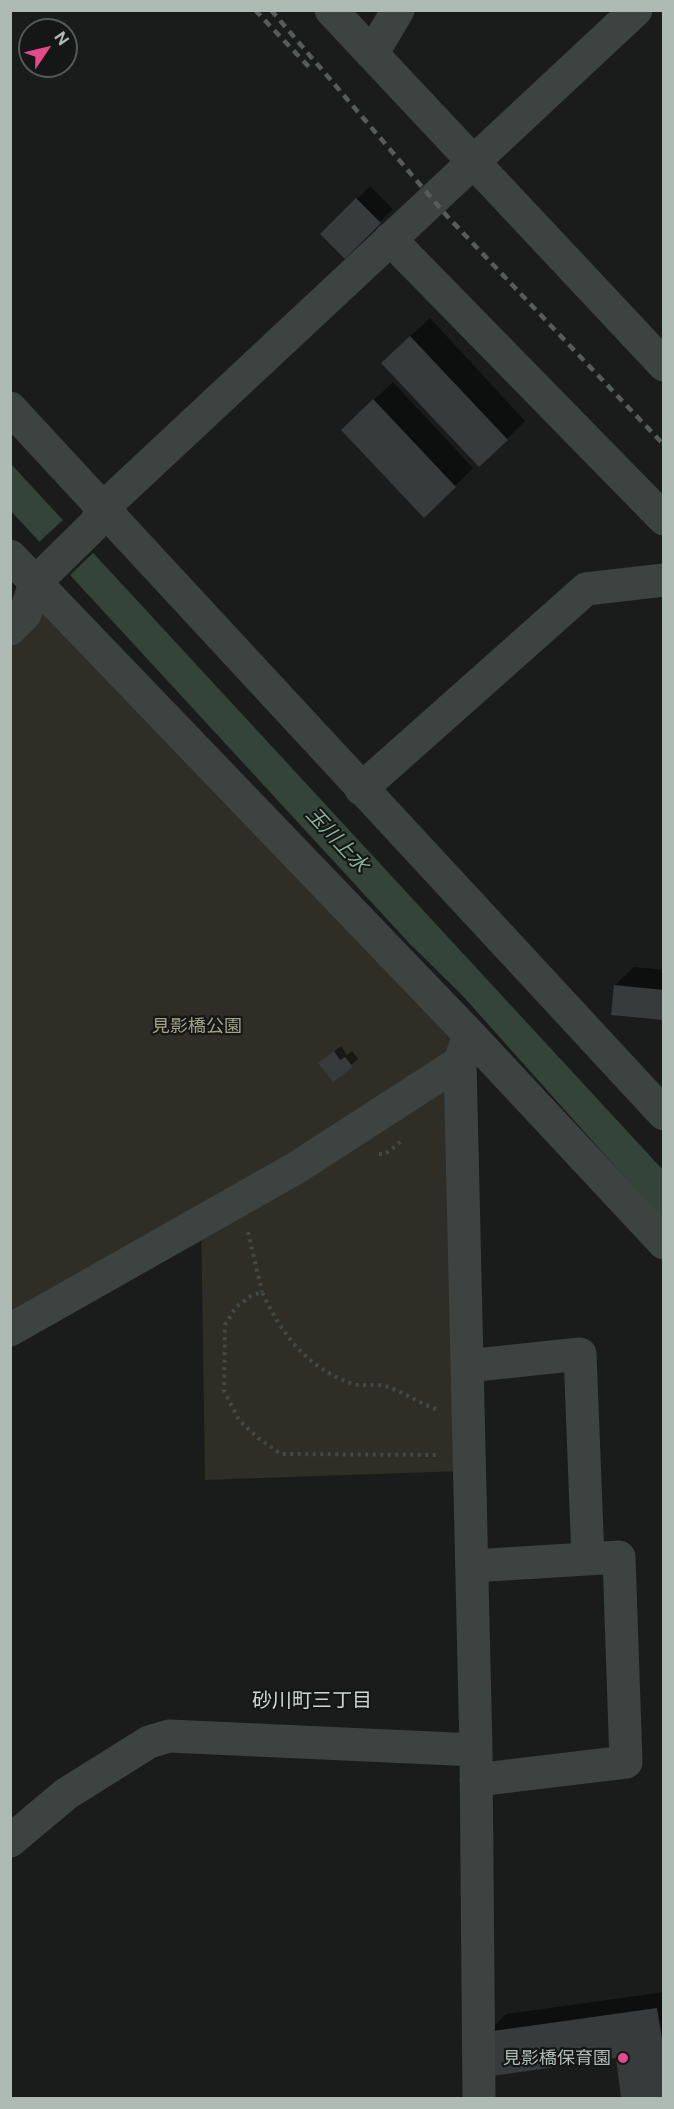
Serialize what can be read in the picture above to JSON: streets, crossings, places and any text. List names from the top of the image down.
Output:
{
  "districts": ["砂川町三丁目"],
  "water": ["玉川上水"],
  "parks": ["見影橋公園"],
  "places": ["見影橋保育園"],
  "north": "top right"
}
